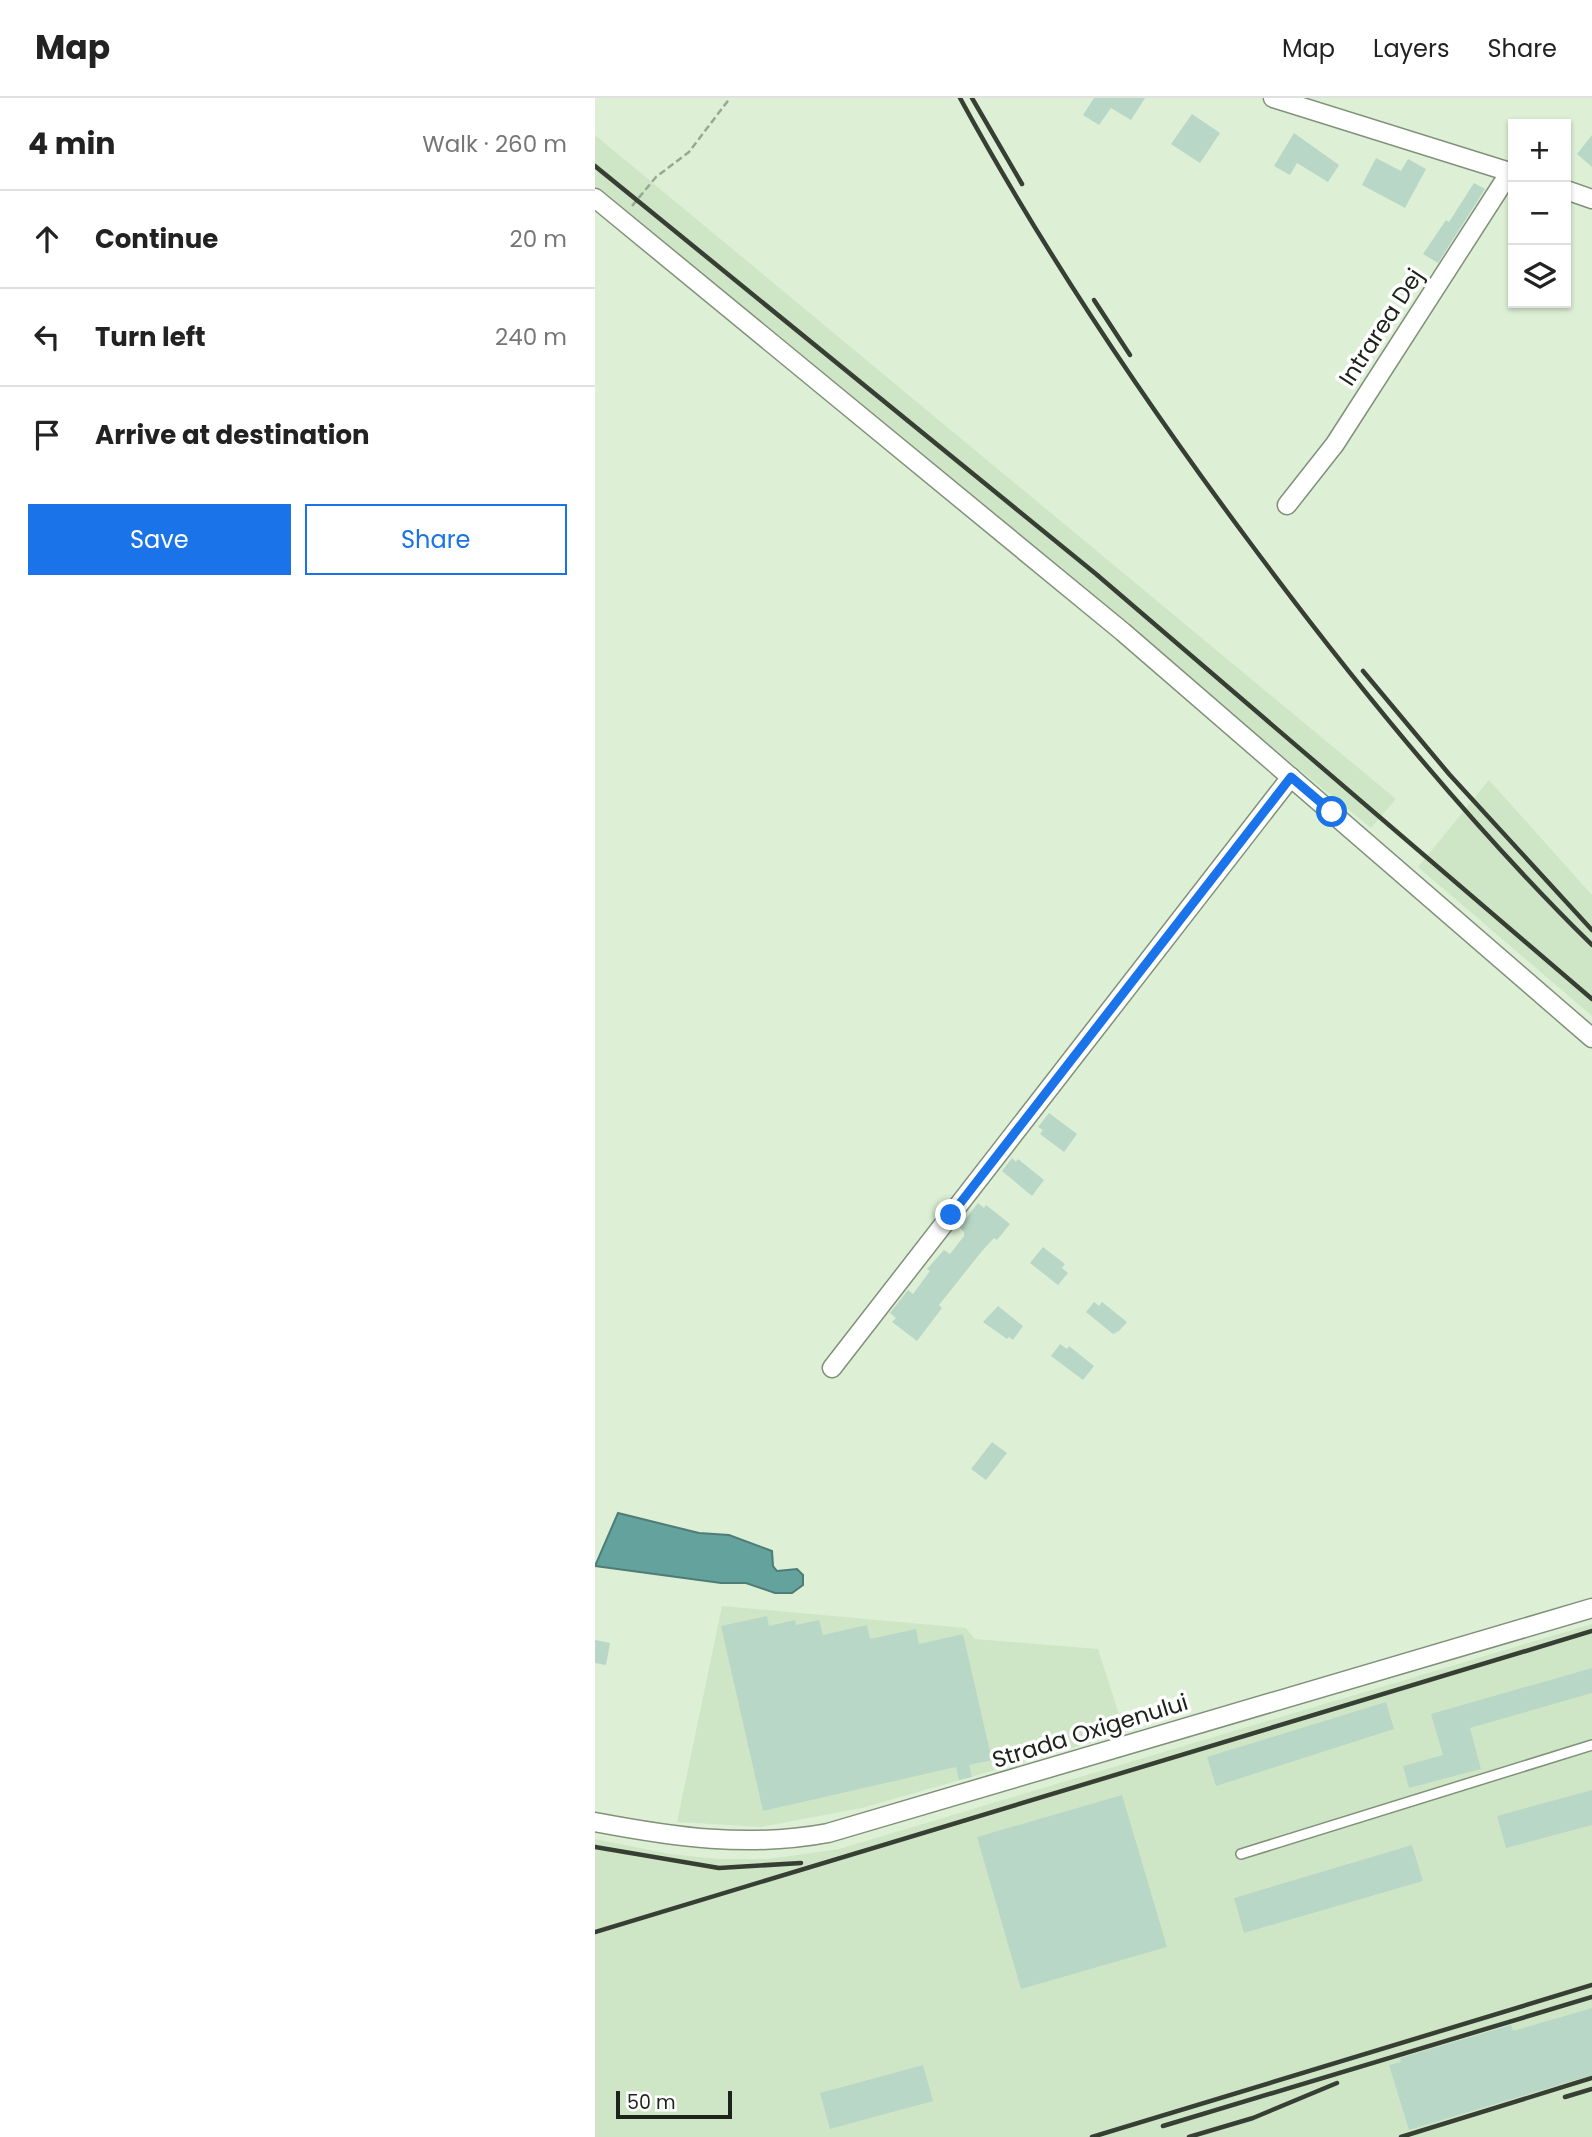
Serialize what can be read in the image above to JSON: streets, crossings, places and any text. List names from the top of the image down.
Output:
{
  "streets": {
    "street": ["Intrarea Dej", "Strada Oxigenului"]
  },
  "scale_bar": "50 m",
  "page": {
    "header": "Map",
    "nav": ["Map", "Layers", "Share"],
    "heading": ["4 min", "Walk · 260 m"],
    "map_buttons": ["+", "−"],
    "list": [
      ["Continue", "20 m"],
      ["Turn left", "240 m"],
      "Arrive at destination"
    ],
    "buttons": ["Save", "Share"],
    "scale": "50 m"
  }
}
